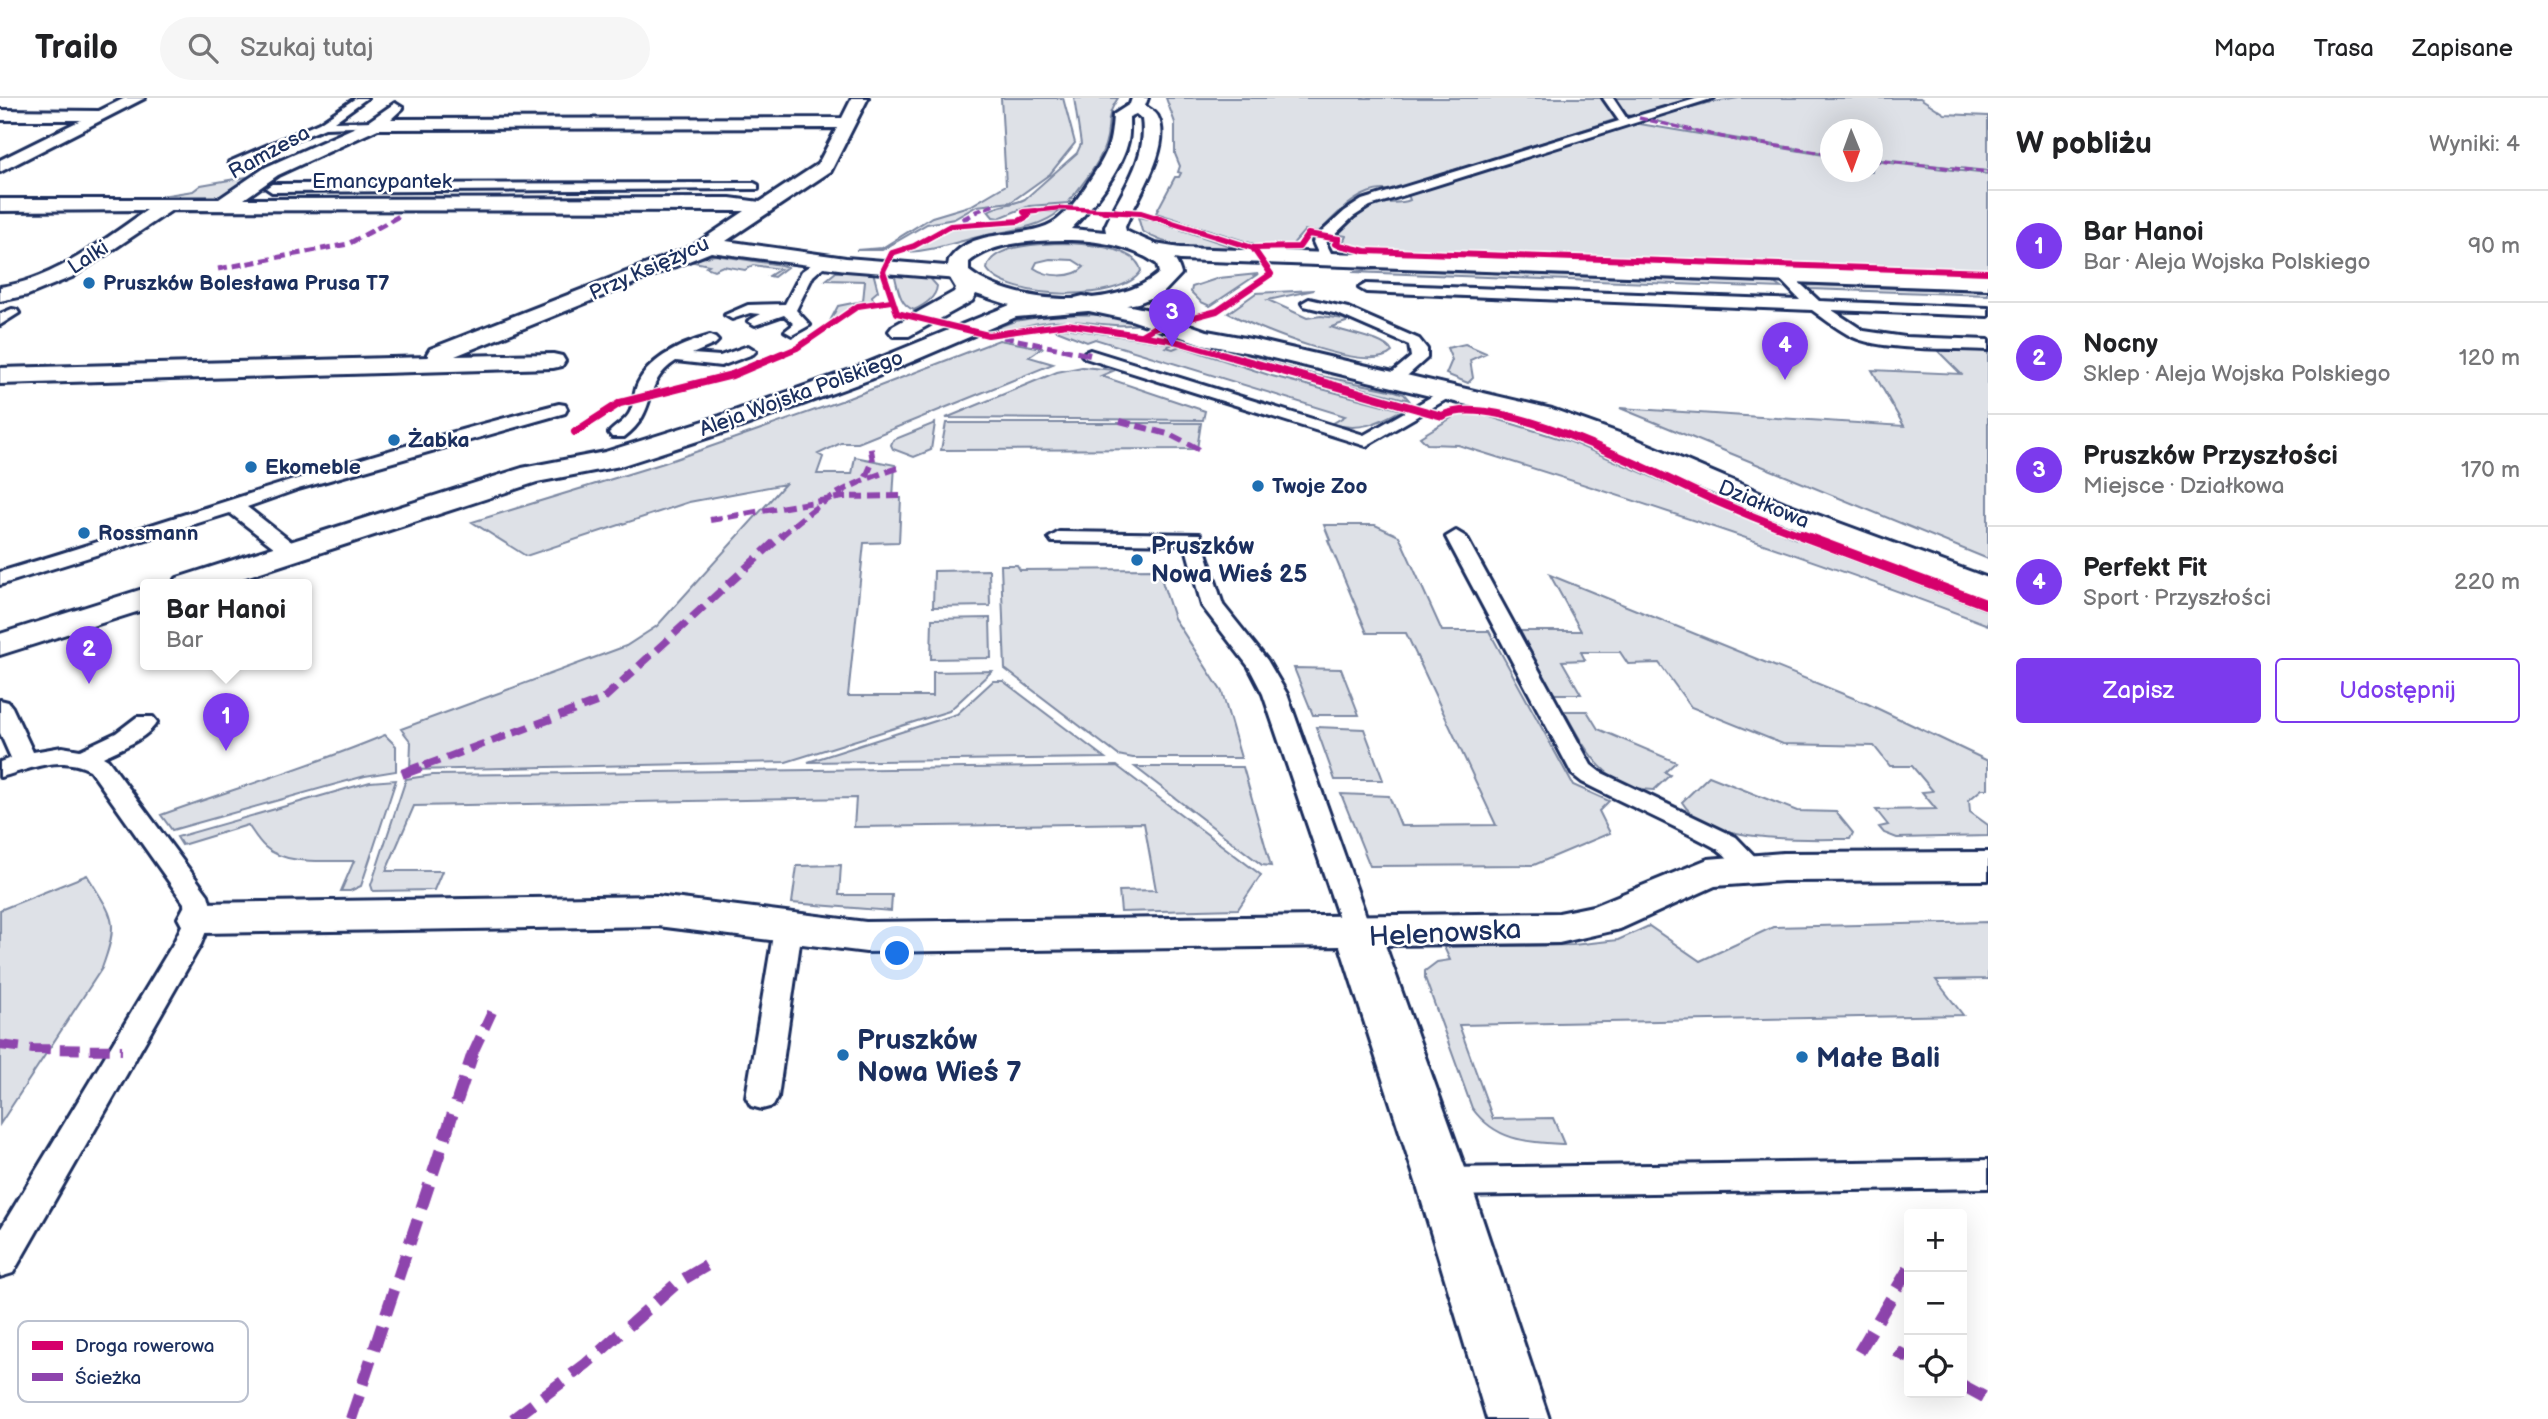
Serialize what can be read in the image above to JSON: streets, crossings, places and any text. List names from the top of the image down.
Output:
{
  "streets": {
    "street": [
      "Ramzesa",
      "Emancypantek",
      "Lalki",
      "Przy Księżycu",
      "Aleja Wojska Polskiego",
      "Działkowa",
      "Helenowska"
    ]
  },
  "crossings": [
    ["Ramzesa", "Emancypantek"],
    ["Emancypantek", "Lalki"],
    ["Emancypantek", "Przy Księżycu"],
    ["Aleja Wojska Polskiego", "Działkowa"]
  ],
  "places": [
    "Pruszków Bolesława Prusa T7",
    "Żabka",
    "Ekomeble",
    "Twoje Zoo",
    "Rossmann",
    "Pruszków Nowa Wieś 25",
    "Pruszków Nowa Wieś 7",
    "Małe Bali"
  ],
  "legend": ["Droga rowerowa", "Ścieżka"],
  "north": "bottom",
  "page": {
    "header": "Trailo",
    "search": "Szukaj tutaj",
    "nav": ["Mapa", "Trasa", "Zapisane"],
    "heading": ["W pobliżu", "Wyniki: 4"],
    "list": [
      {
        "mark": "1",
        "name": "Bar Hanoi",
        "note": "Bar · Aleja Wojska Polskiego",
        "value": "90 m"
      },
      {
        "mark": "2",
        "name": "Nocny",
        "note": "Sklep · Aleja Wojska Polskiego",
        "value": "120 m"
      },
      {
        "mark": "3",
        "name": "Pruszków Przyszłości",
        "note": "Miejsce · Działkowa",
        "value": "170 m"
      },
      {
        "mark": "4",
        "name": "Perfekt Fit",
        "note": "Sport · Przyszłości",
        "value": "220 m"
      }
    ],
    "pins": [
      "3",
      "4",
      "2",
      "1"
    ],
    "popup": ["Bar Hanoi", "Bar"],
    "buttons": ["Zapisz", "Udostępnij"],
    "map_buttons": ["+", "−"]
  }
}
